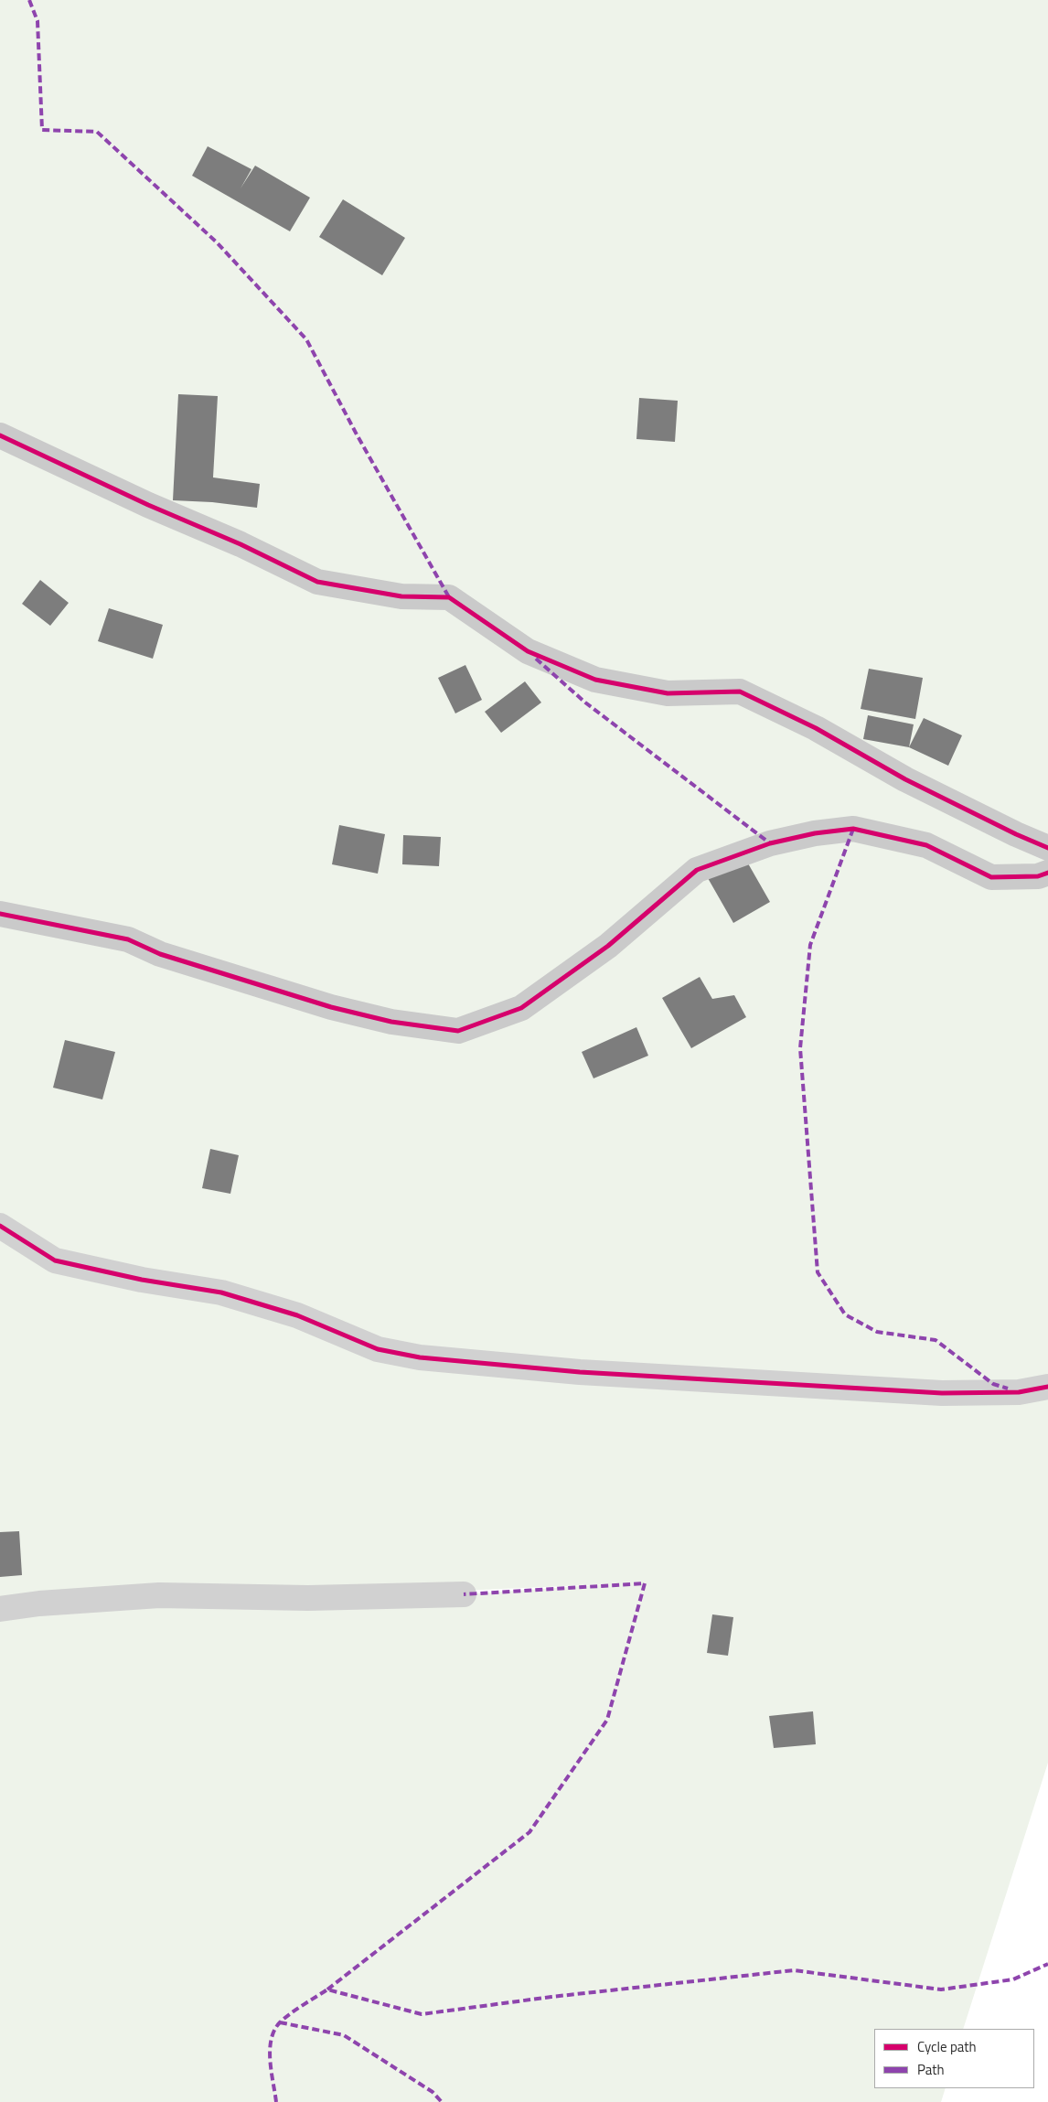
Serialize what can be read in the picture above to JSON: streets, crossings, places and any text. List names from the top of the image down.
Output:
{
  "legend": ["Cycle path", "Path"]
}
